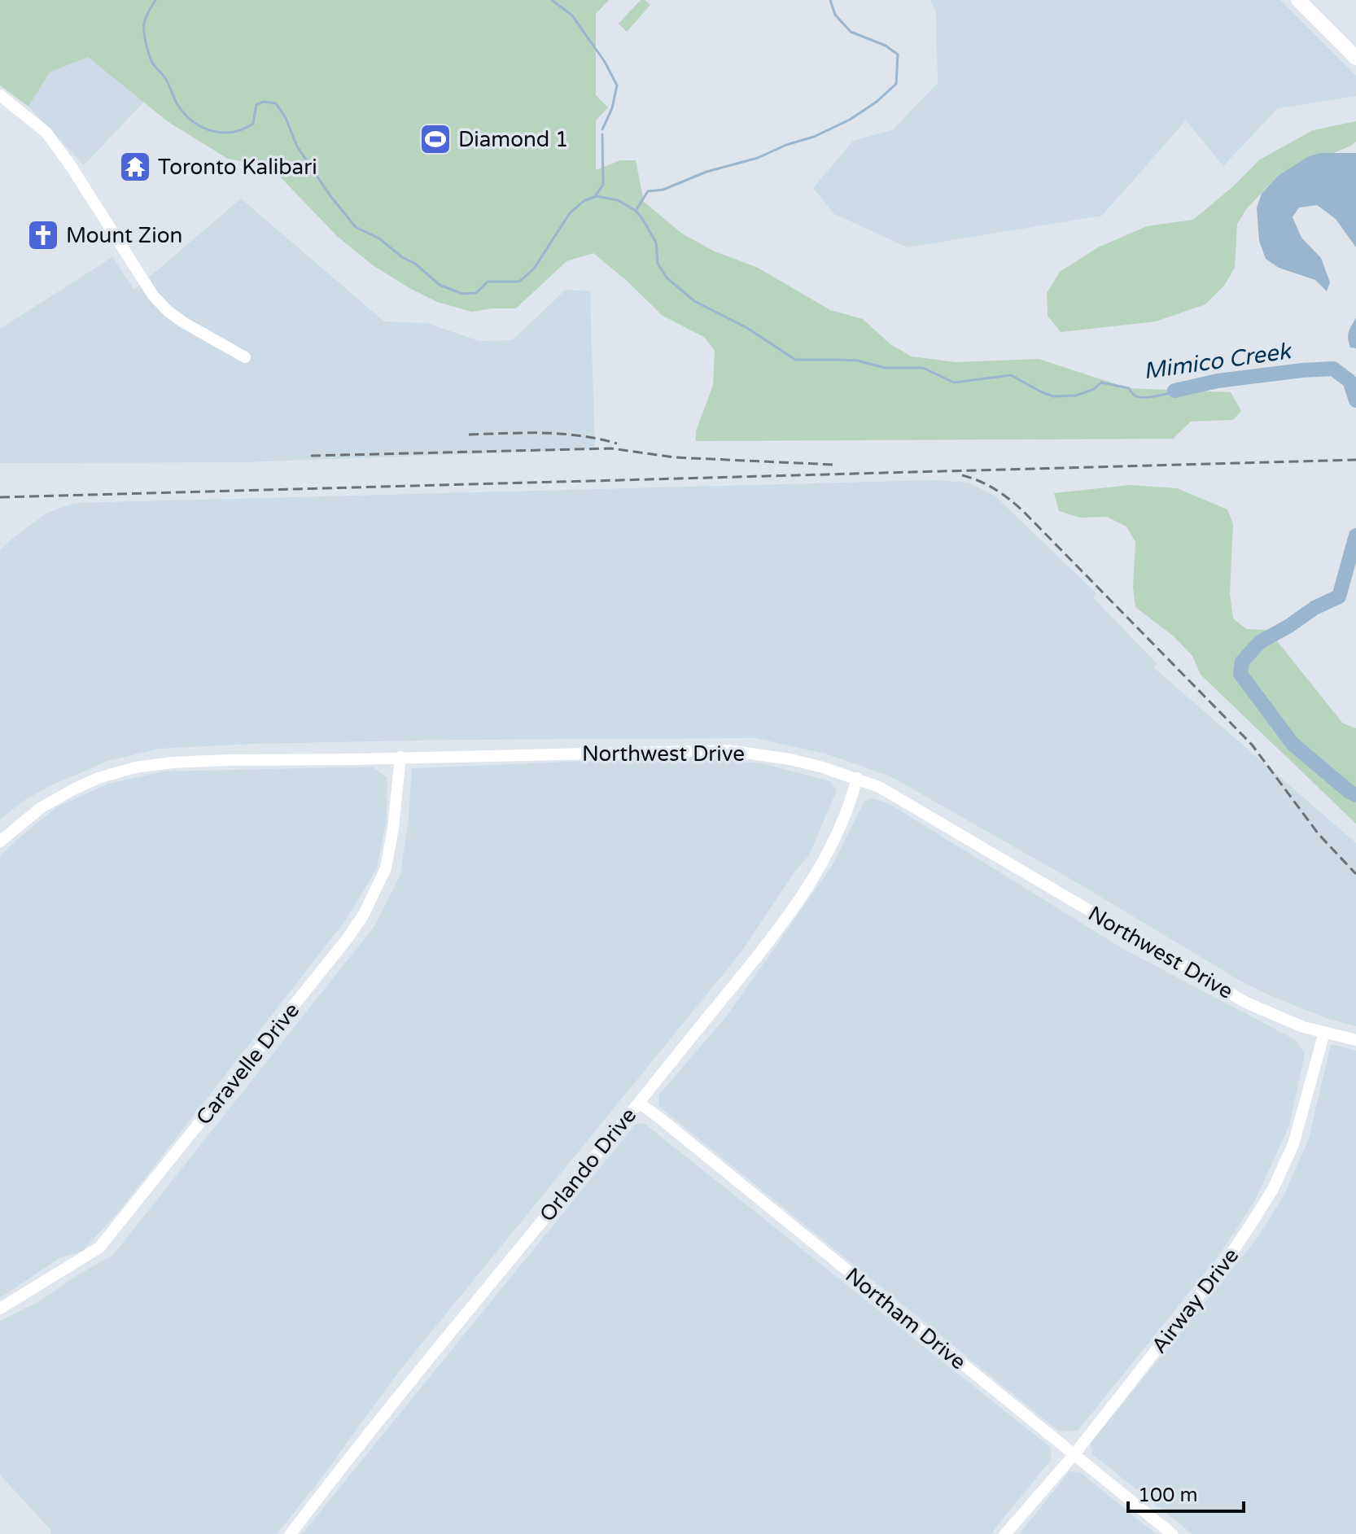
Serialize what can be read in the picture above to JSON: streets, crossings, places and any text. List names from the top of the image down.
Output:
{
  "streets": {
    "street": [
      "Northwest Drive",
      "Caravelle Drive",
      "Orlando Drive",
      "Airway Drive",
      "Northam Drive"
    ]
  },
  "crossings": [
    ["Northwest Drive", "Caravelle Drive"],
    ["Northwest Drive", "Orlando Drive"],
    ["Northwest Drive", "Airway Drive"],
    ["Orlando Drive", "Northam Drive"],
    ["Airway Drive", "Northam Drive"]
  ],
  "water": ["Mimico Creek"],
  "places": {
    "sports": ["Diamond 1"],
    "temple": ["Toronto Kalibari"],
    "church": ["Mount Zion"]
  },
  "scale_bar": "100 m"
}
